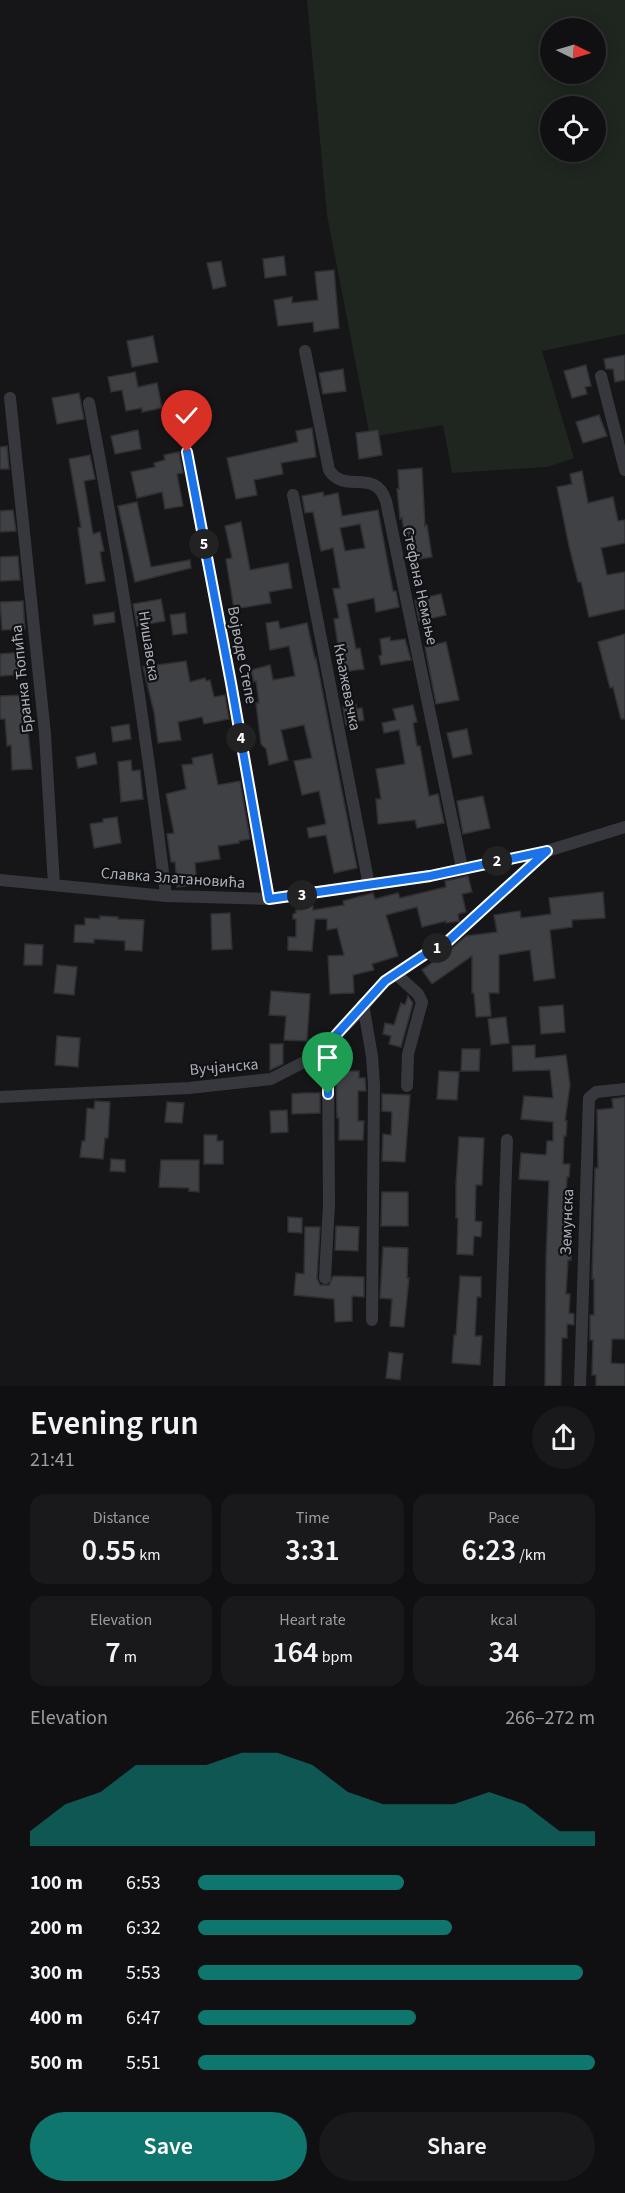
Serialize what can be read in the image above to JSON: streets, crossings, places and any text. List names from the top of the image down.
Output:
{
  "streets": {
    "street": [
      "Стефана Немање",
      "Нишавска",
      "Војводе Степе",
      "Бранка Ћопића",
      "Књажевачка",
      "Славка Златановића",
      "Вучјанска",
      "Земунска"
    ]
  },
  "crossings": [
    ["Стефана Немање", "Славка Златановића"],
    ["Нишавска", "Славка Златановића"],
    ["Војводе Степе", "Славка Златановића"],
    ["Бранка Ћопића", "Славка Златановића"],
    ["Књажевачка", "Славка Златановића"],
    ["Славка Златановића", "Вучјанска"]
  ],
  "north": "right",
  "page": {
    "pins": [
      "5",
      "4",
      "2",
      "3",
      "1"
    ],
    "heading": ["Evening run", "21:41"],
    "stats": [
      ["Distance", "0.55 km"],
      ["Time", "3:31"],
      ["Pace", "6:23 /km"],
      ["Elevation", "7 m"],
      ["Heart rate", "164 bpm"],
      ["kcal", "34"]
    ],
    "chart": ["Elevation", "266–272 m"],
    "list": [
      {
        "name": "100 m",
        "note": "6:53"
      },
      {
        "name": "200 m",
        "note": "6:32"
      },
      {
        "name": "300 m",
        "note": "5:53"
      },
      {
        "name": "400 m",
        "note": "6:47"
      },
      {
        "name": "500 m",
        "note": "5:51"
      }
    ],
    "buttons": ["Save", "Share"]
  }
}
